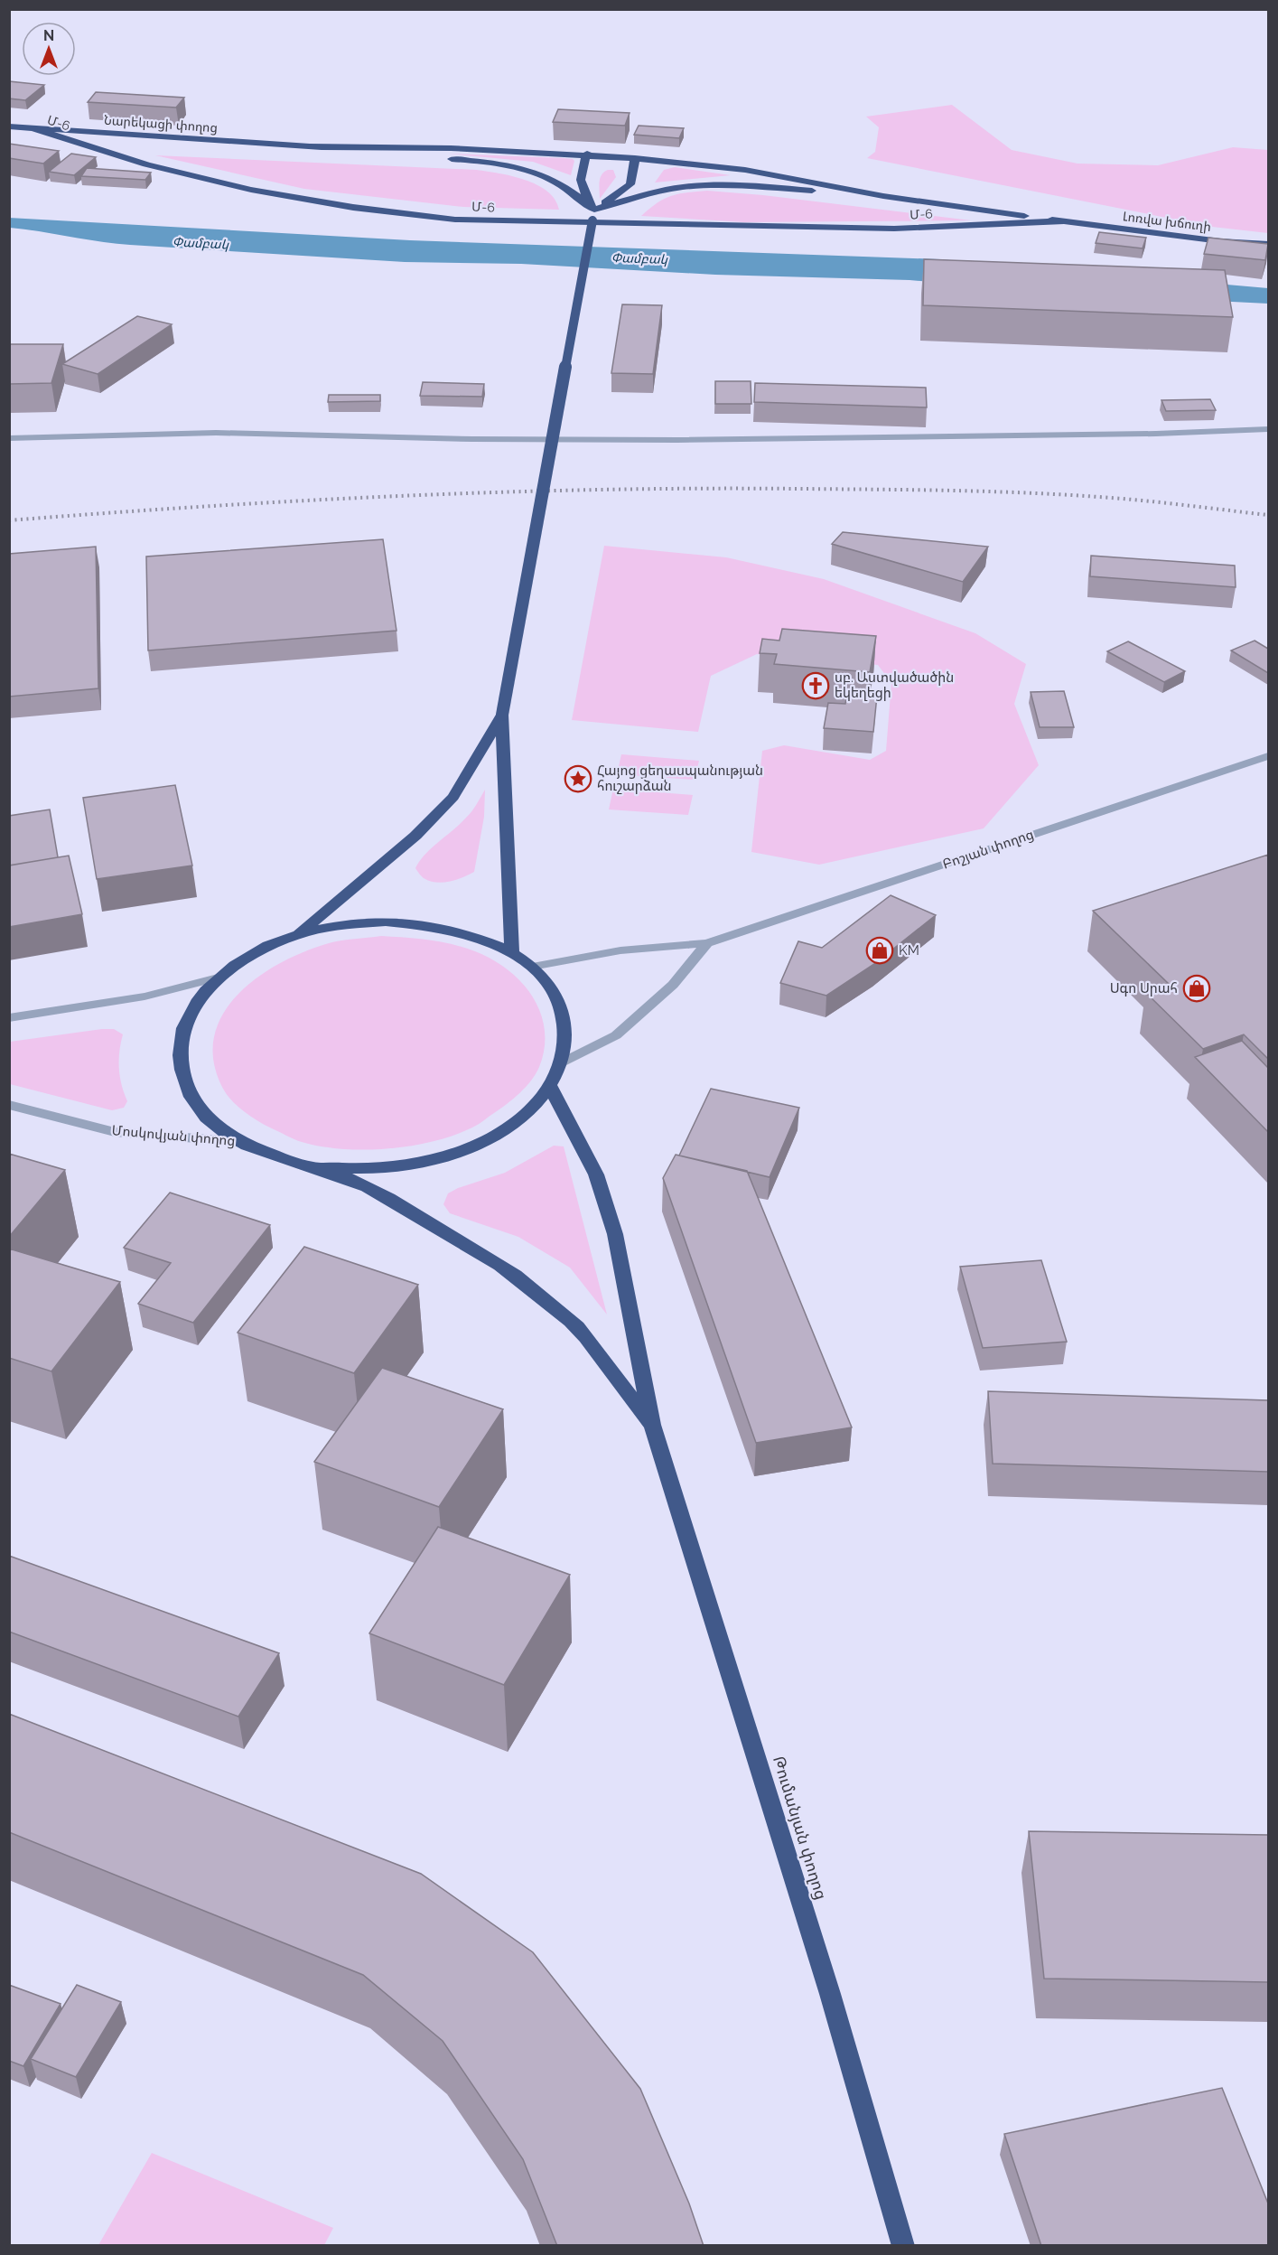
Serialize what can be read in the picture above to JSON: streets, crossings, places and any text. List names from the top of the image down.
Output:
{
  "streets": {
    "highway": [
      "Մ-6",
      "Նարեկացի փողոց",
      "Լոռվա խճուղի",
      "Թումանյան փողոց"
    ],
    "street": ["Բոշյան փողոց", "Մոսկովյան փողոց"]
  },
  "crossings": [
    ["Մ-6", "Նարեկացի փողոց"],
    ["Մ-6", "Լոռվա խճուղի"]
  ],
  "water": ["Փամբակ"],
  "places": {
    "church": ["սբ. Աստվածածին եկեղեցի"],
    "place": ["Հայոց ցեղասպանության հուշարձան"],
    "shop": ["KM", "Սգո Սրահ"]
  },
  "north": "top"
}
